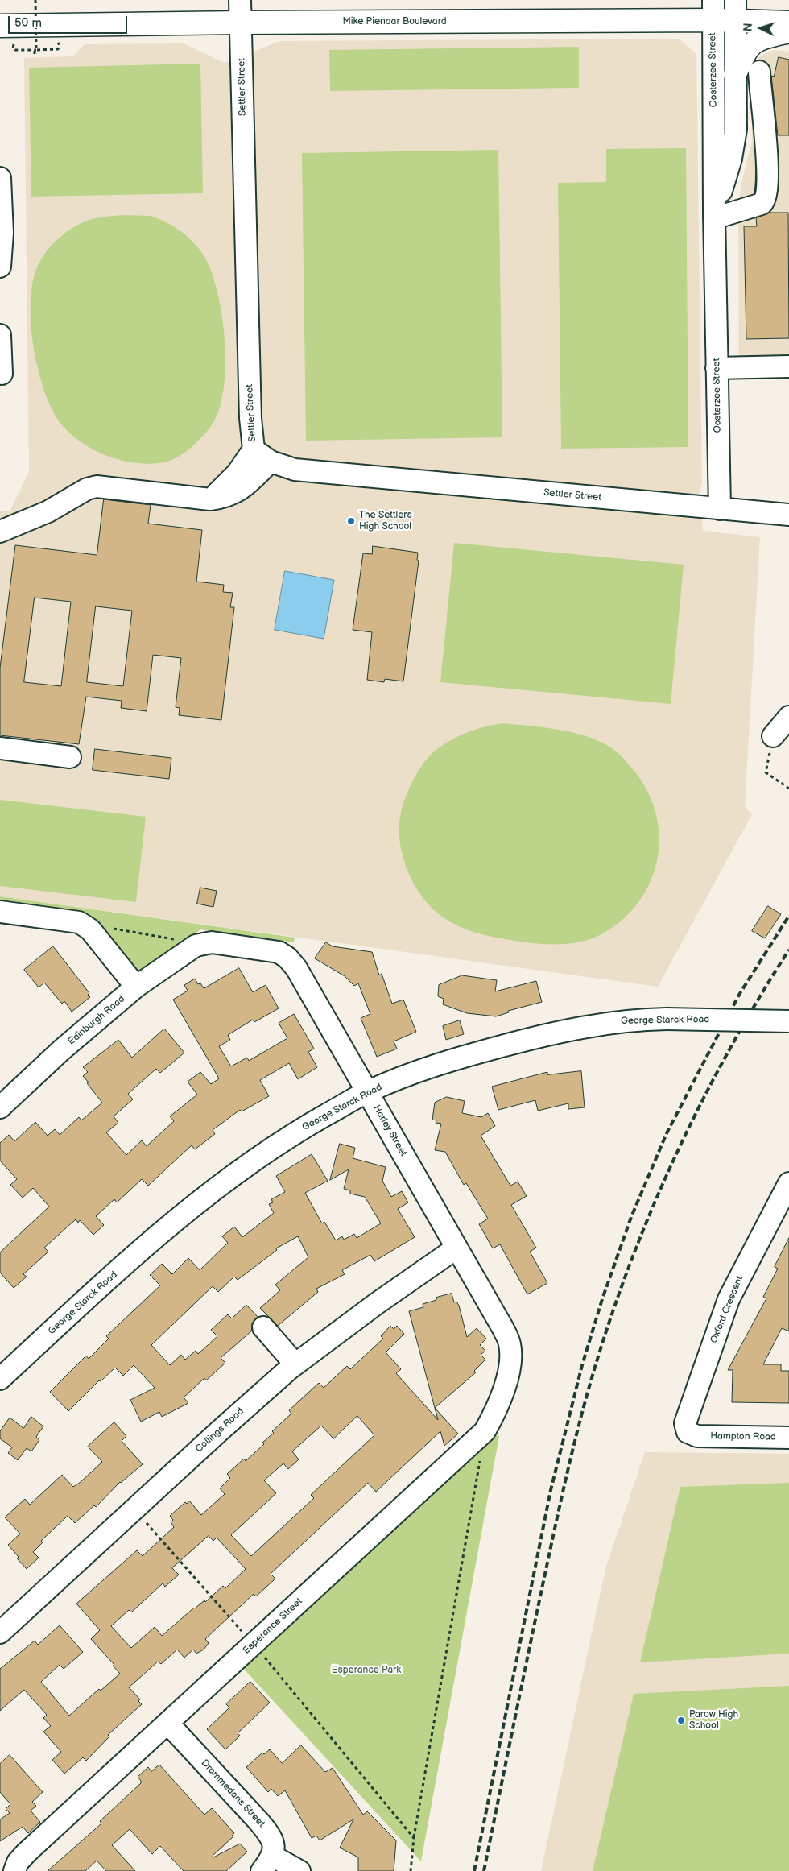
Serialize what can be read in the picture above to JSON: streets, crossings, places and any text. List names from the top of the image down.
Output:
{
  "streets": {
    "main road": ["Mike Pienaar Boulevard"],
    "street": [
      "Oosterzee Street",
      "Settler Street",
      "Edinburgh Road",
      "George Starck Road",
      "Harley Street",
      "Oxford Crescent",
      "Collings Road",
      "Hampton Road",
      "Esperance Street",
      "Drommedaris Street"
    ]
  },
  "crossings": [
    ["Mike Pienaar Boulevard", "Oosterzee Street"],
    ["Mike Pienaar Boulevard", "Settler Street"],
    ["Oosterzee Street", "Settler Street"],
    ["Edinburgh Road", "Harley Street"],
    ["George Starck Road", "Harley Street"],
    ["Harley Street", "Collings Road"],
    ["Harley Street", "Esperance Street"],
    ["Oxford Crescent", "Hampton Road"],
    ["Esperance Street", "Drommedaris Street"]
  ],
  "parks": ["Esperance Park"],
  "places": ["The Settlers High School", "Parow High School"],
  "scale_bar": "50 m",
  "north": "left"
}
